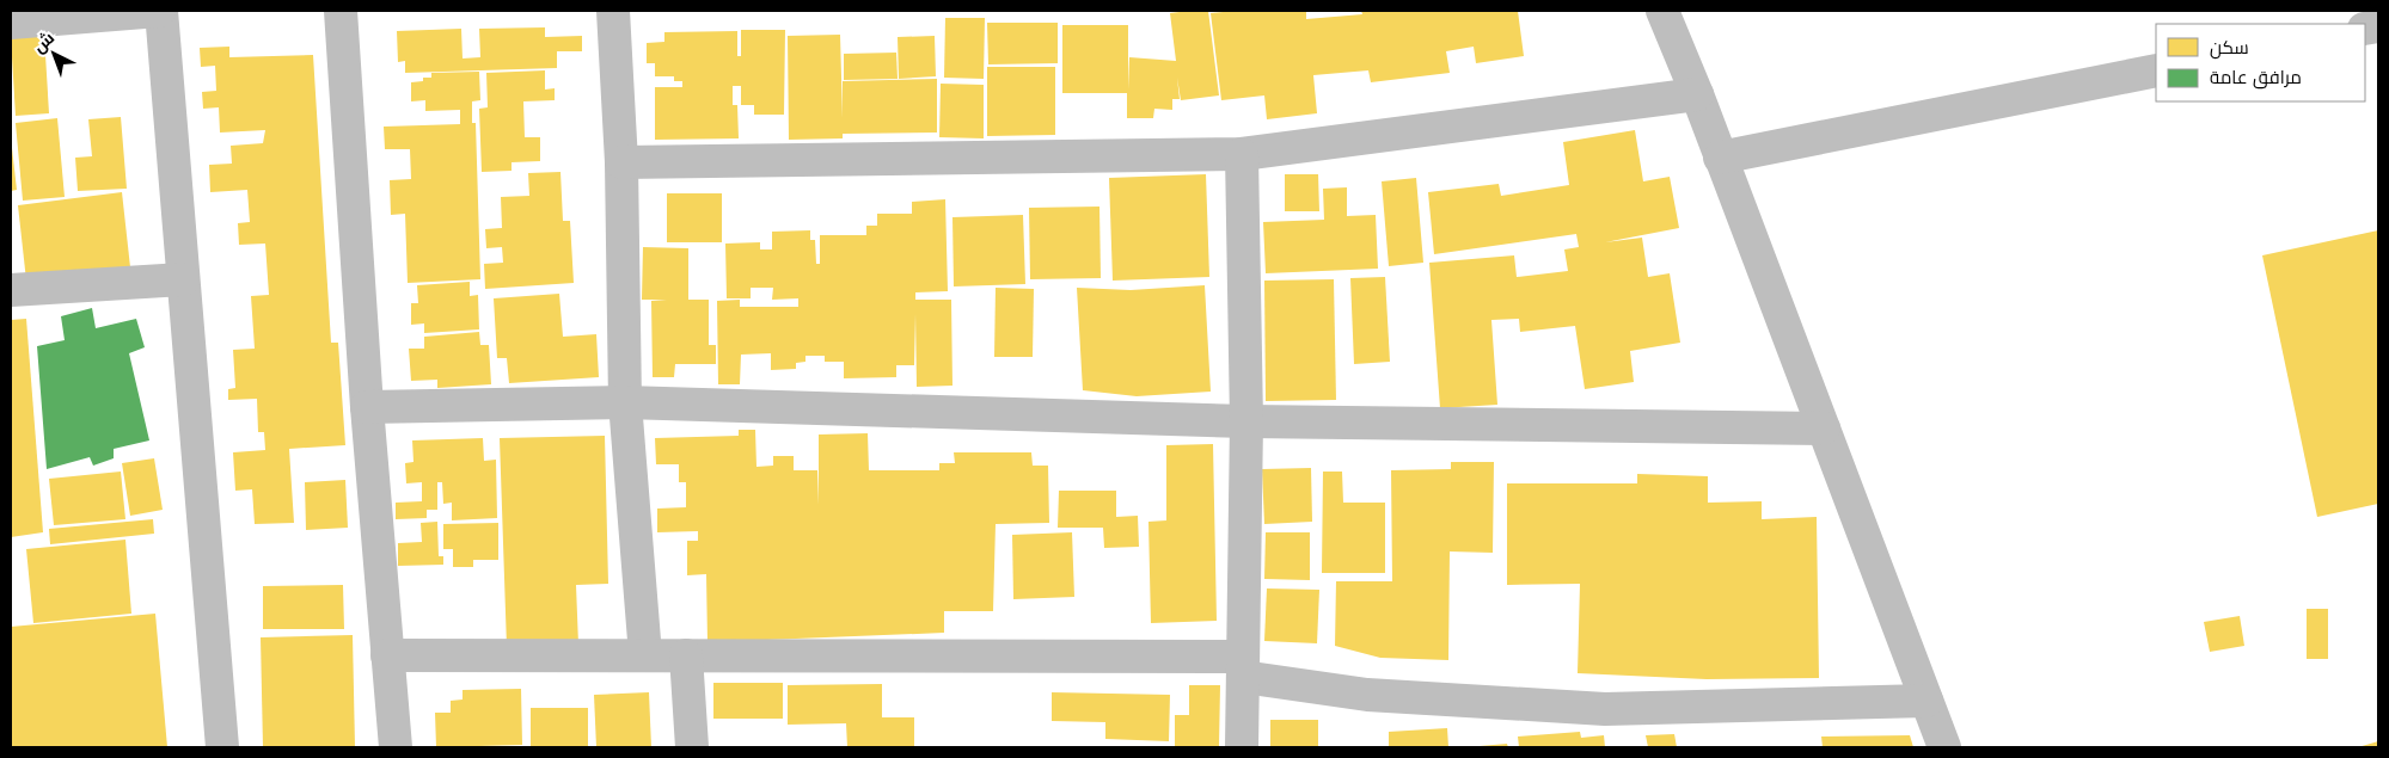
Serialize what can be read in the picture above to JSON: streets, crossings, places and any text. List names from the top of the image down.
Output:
{
  "legend": ["سكن", "مرافق عامة"],
  "north": "top left"
}
